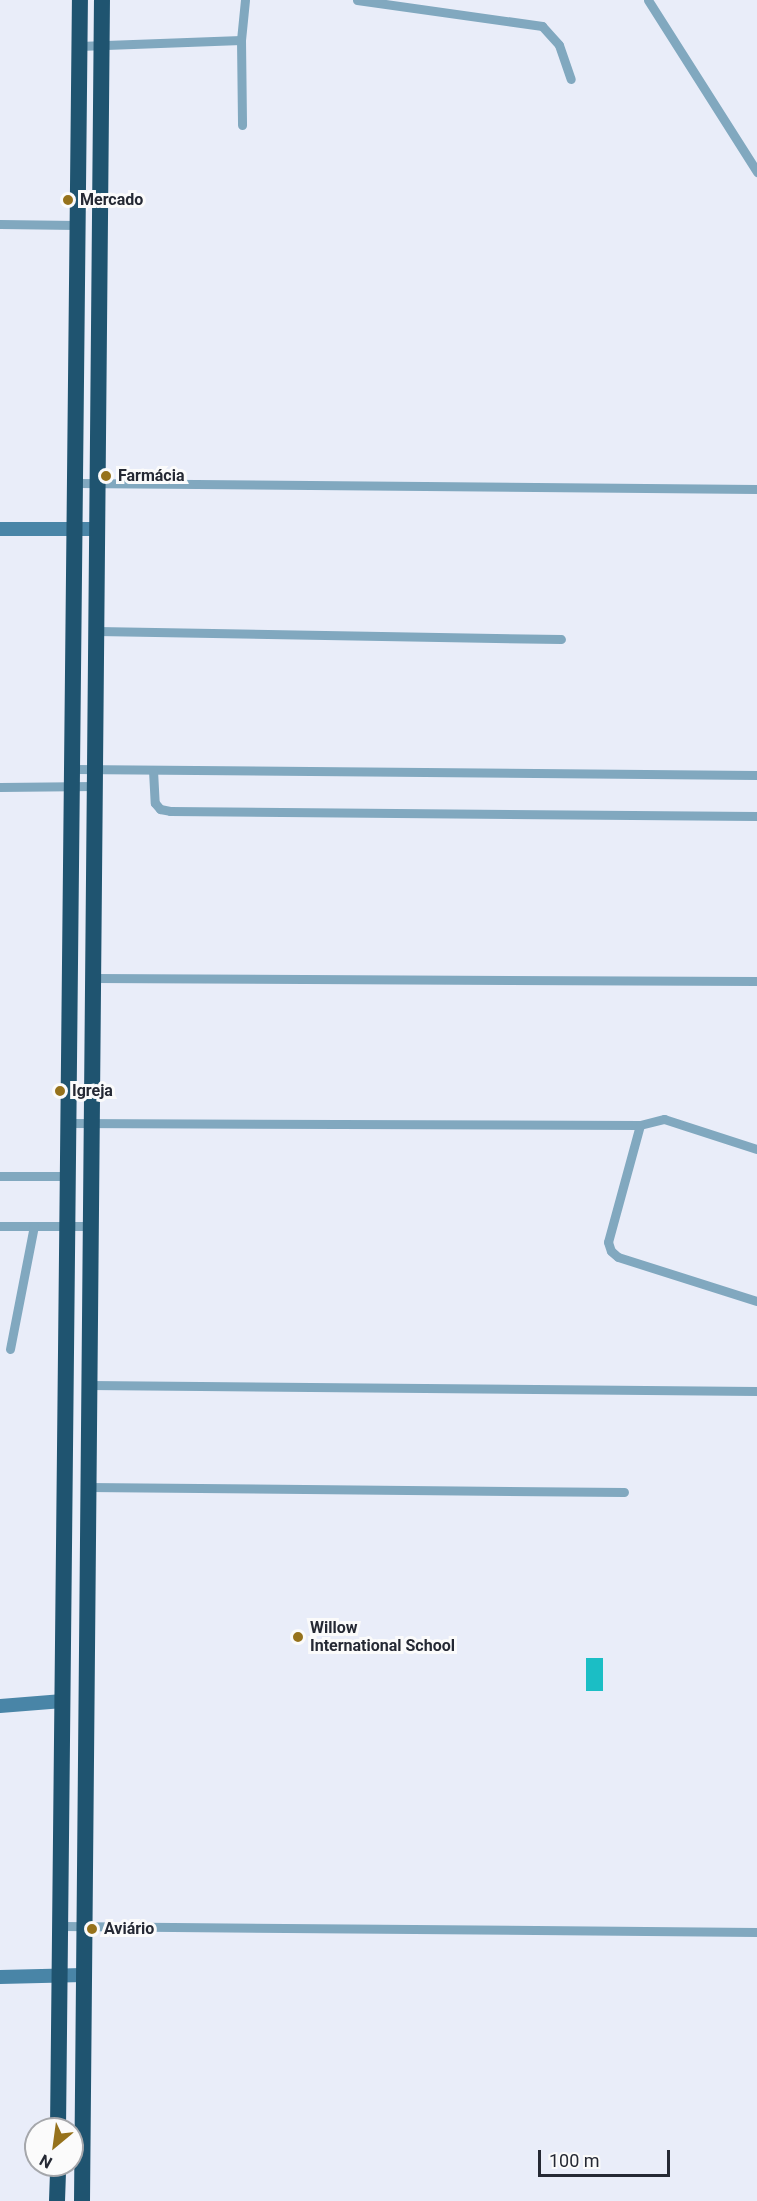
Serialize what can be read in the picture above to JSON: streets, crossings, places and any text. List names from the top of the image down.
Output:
{
  "places": [
    "Mercado",
    "Farmácia",
    "Igreja",
    "Willow International School",
    "Aviário"
  ],
  "scale_bar": "100 m",
  "north": "bottom left"
}
